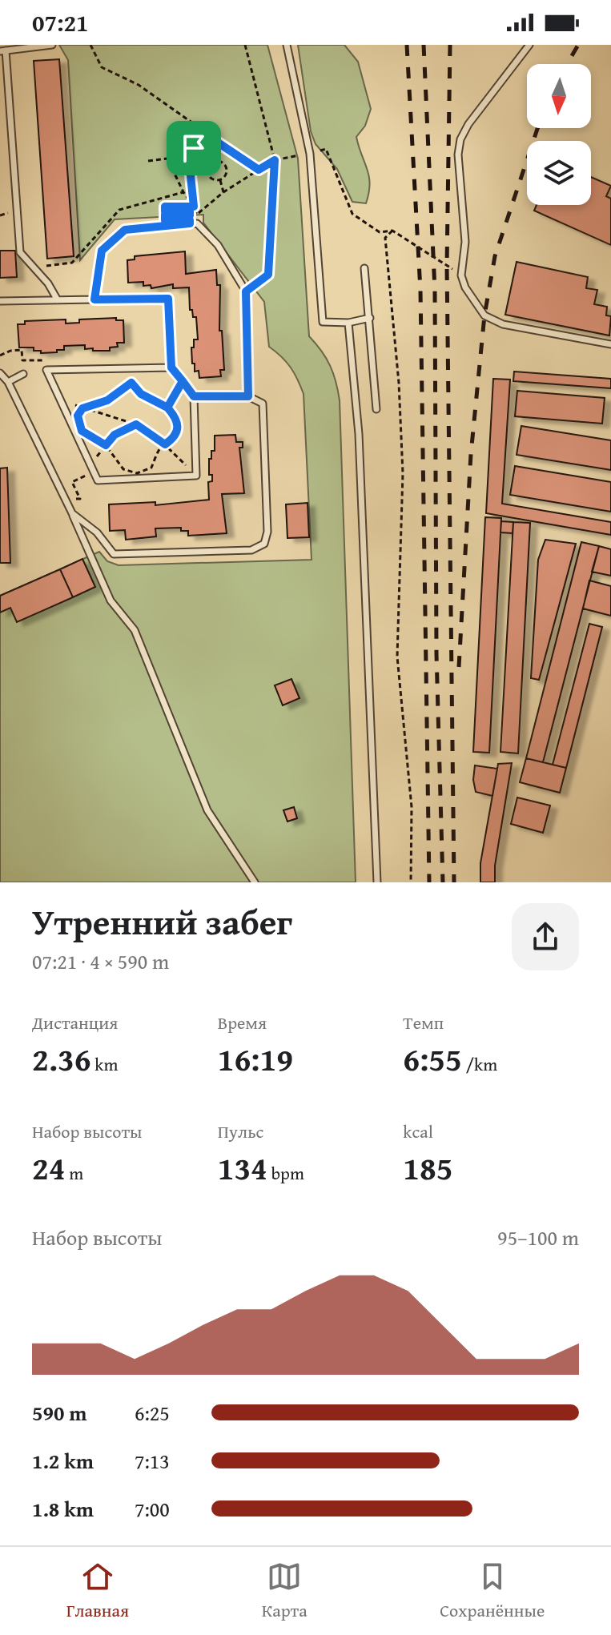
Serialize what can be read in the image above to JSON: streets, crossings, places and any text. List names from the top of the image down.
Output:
{
  "north": "bottom",
  "page": {
    "status": "07:21",
    "heading": ["Утренний забег", "07:21 · 4 × 590 m"],
    "stats": [
      ["Дистанция", "2.36 km"],
      ["Время", "16:19"],
      ["Темп", "6:55 /km"],
      ["Набор высоты", "24 m"],
      ["Пульс", "134 bpm"],
      ["kcal", "185"]
    ],
    "chart": ["Набор высоты", "95–100 m"],
    "list": [
      {
        "name": "590 m",
        "note": "6:25"
      },
      {
        "name": "1.2 km",
        "note": "7:13"
      },
      {
        "name": "1.8 km",
        "note": "7:00"
      }
    ],
    "tabs": ["Главная", "Карта", "Сохранённые"]
  }
}
